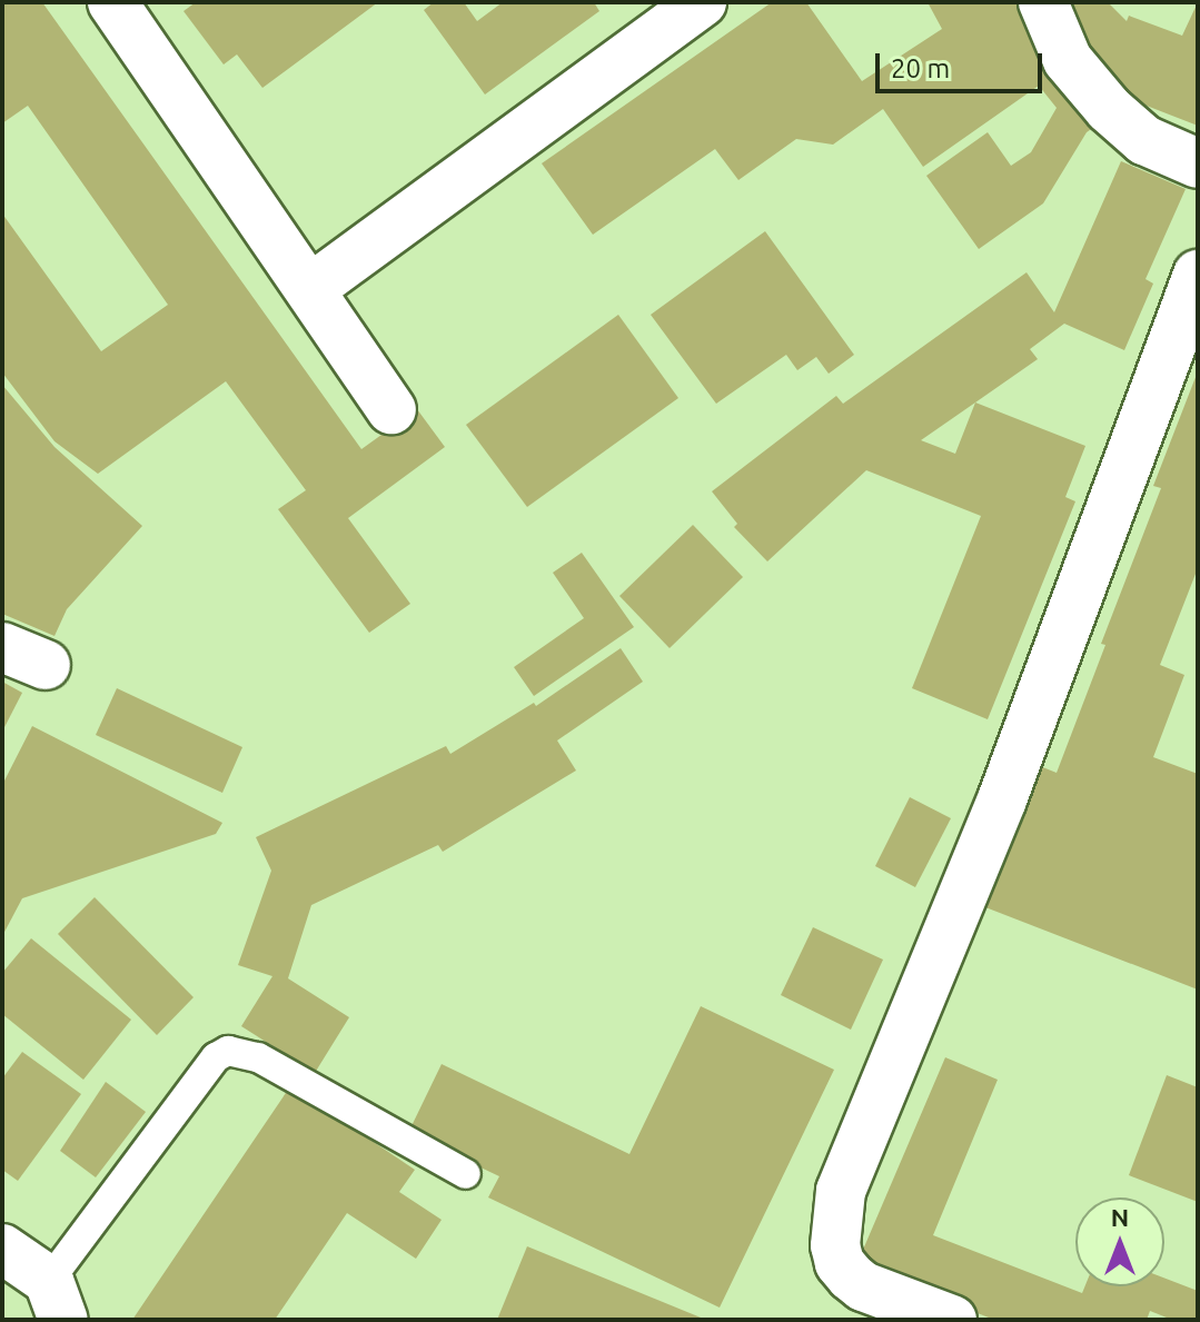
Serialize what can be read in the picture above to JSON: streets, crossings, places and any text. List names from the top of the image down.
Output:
{
  "scale_bar": "20 m",
  "north": "top"
}
